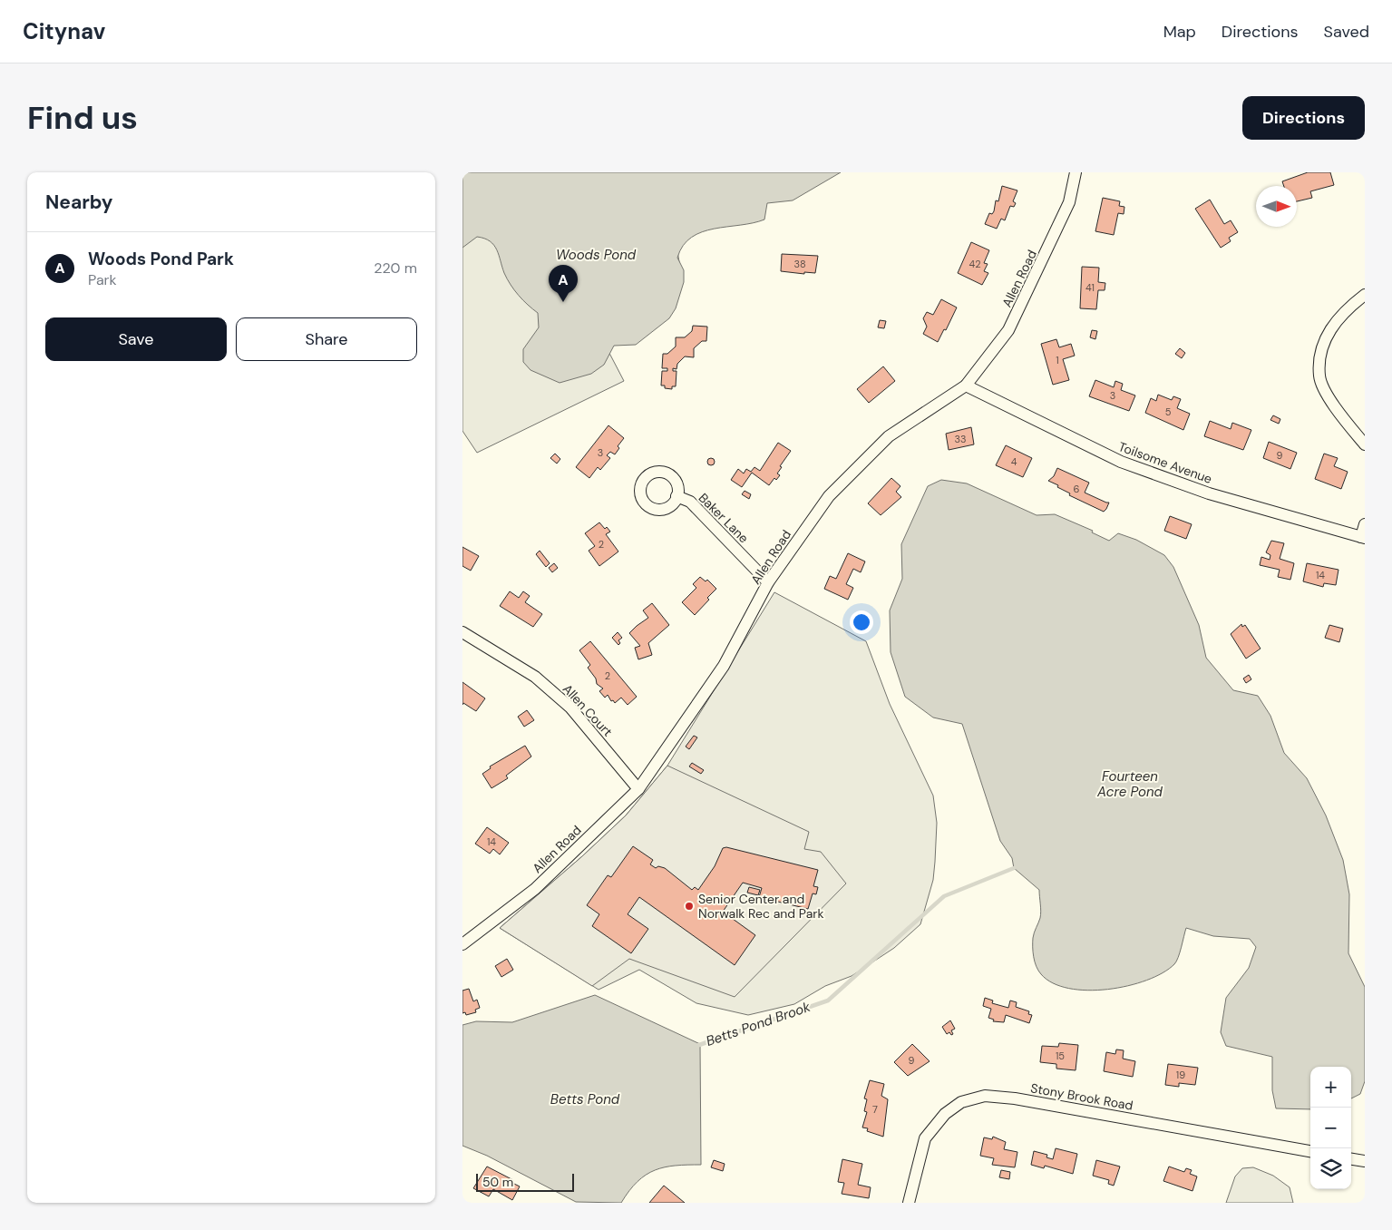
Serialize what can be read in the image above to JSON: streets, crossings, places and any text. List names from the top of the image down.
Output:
{
  "streets": {
    "street": [
      "Allen Road",
      "Toilsome Avenue",
      "Baker Lane",
      "Allen Court",
      "Stony Brook Road"
    ]
  },
  "crossings": [
    ["Allen Road", "Toilsome Avenue"],
    ["Allen Road", "Baker Lane"],
    ["Allen Road", "Allen Court"]
  ],
  "water": [
    "Woods Pond",
    "Fourteen Acre Pond",
    "Betts Pond Brook",
    "Betts Pond"
  ],
  "places": ["Senior Center and Norwalk Rec and Park"],
  "house_numbers": [
    "38",
    "42",
    "41",
    "1",
    "3",
    "5",
    "33",
    "3",
    "9",
    "4",
    "6",
    "2",
    "14",
    "2",
    "14",
    "15",
    "9",
    "19",
    "7"
  ],
  "scale_bar": "50 m",
  "north": "right",
  "page": {
    "header": "Citynav",
    "nav": ["Map", "Directions", "Saved"],
    "buttons": [
      "Directions",
      ["Save", "Share"]
    ],
    "title": "Find us",
    "heading": "Nearby",
    "list": [
      {
        "mark": "A",
        "name": "Woods Pond Park",
        "note": "Park",
        "value": "220 m"
      }
    ],
    "pins": "A",
    "map_buttons": ["+", "−"],
    "scale": "50 m"
  }
}
